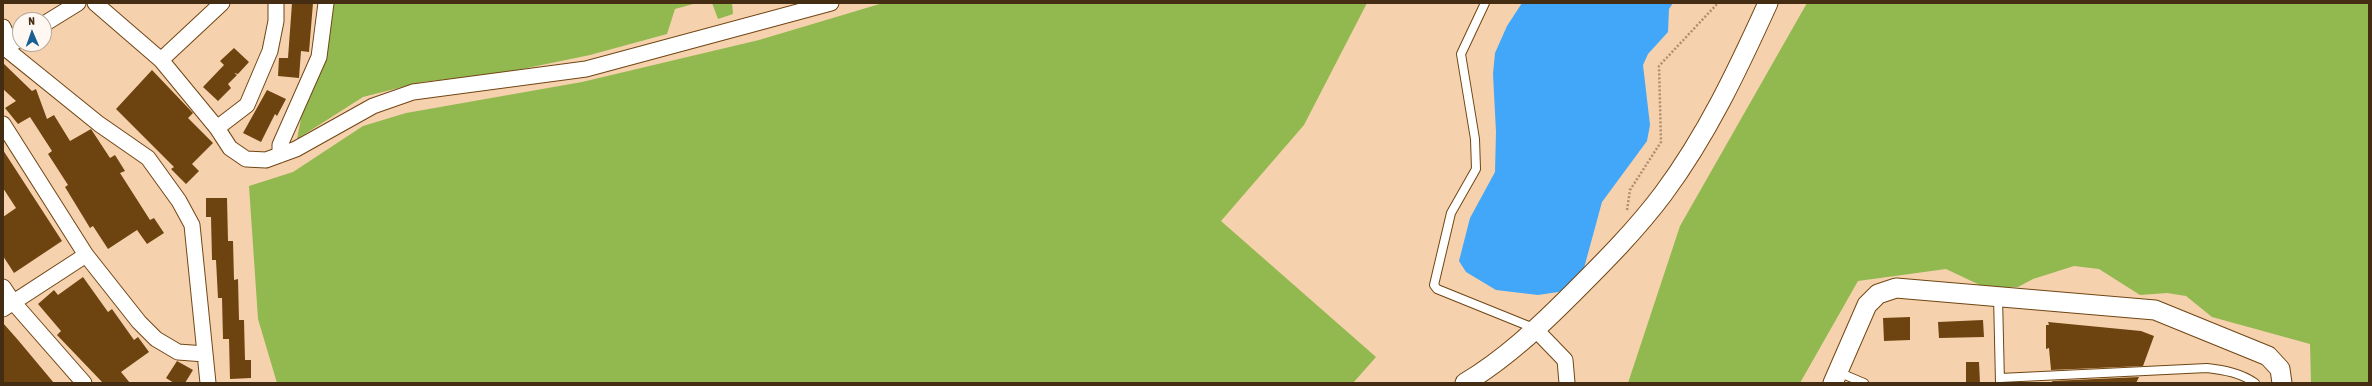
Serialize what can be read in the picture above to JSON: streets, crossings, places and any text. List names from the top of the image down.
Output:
{
  "north": "top"
}
